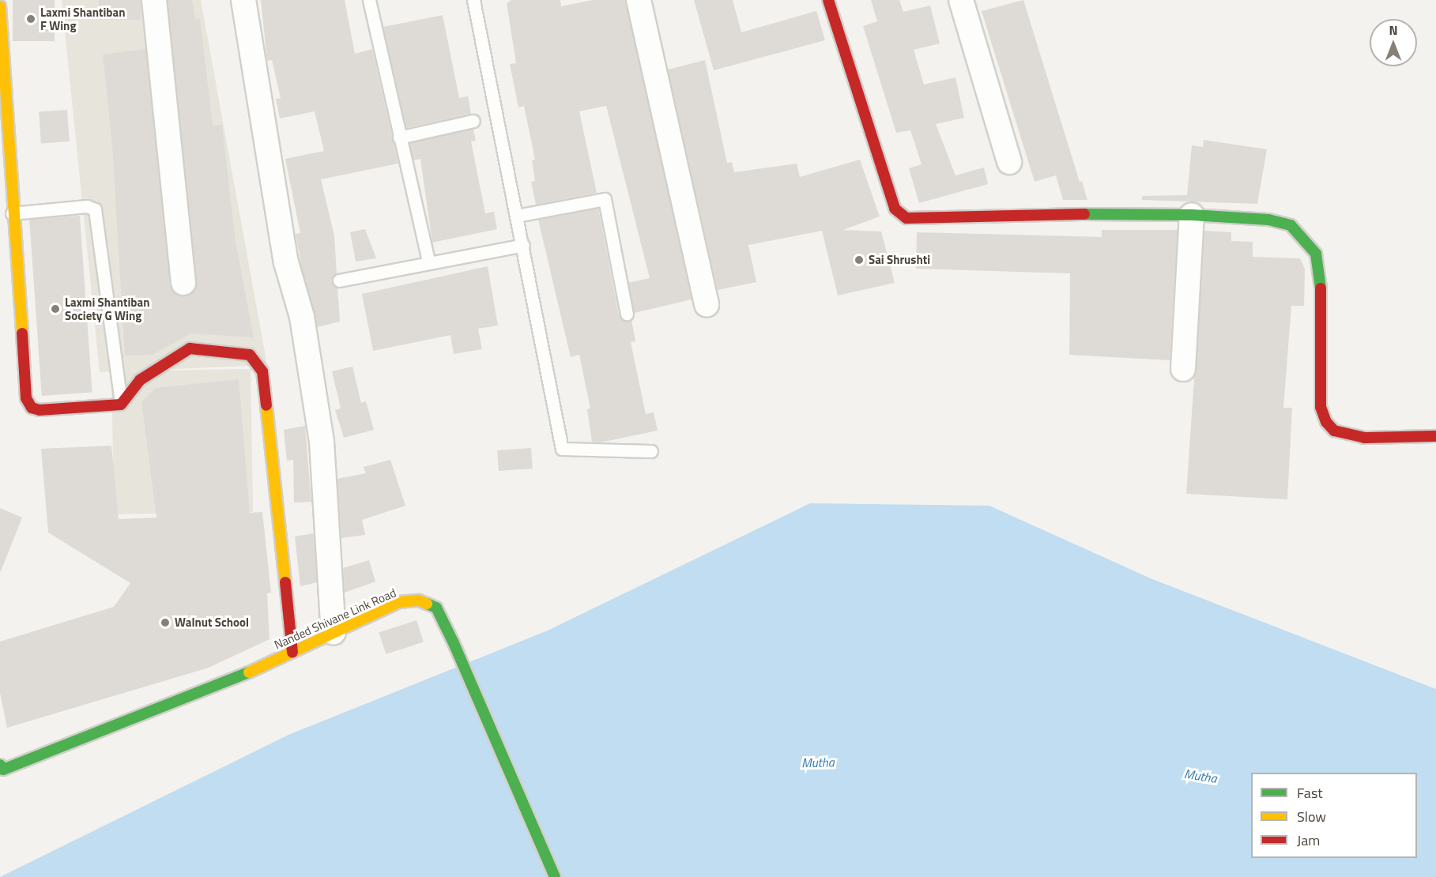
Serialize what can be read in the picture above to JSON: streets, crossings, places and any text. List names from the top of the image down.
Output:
{
  "streets": {
    "street": ["Nanded Shivane Link Road"]
  },
  "water": ["Mutha"],
  "places": [
    "Laxmi Shantiban F Wing",
    "Sai Shrushti",
    "Laxmi Shantiban Society G Wing",
    "Walnut School"
  ],
  "legend": ["Fast", "Slow", "Jam"],
  "north": "top"
}
